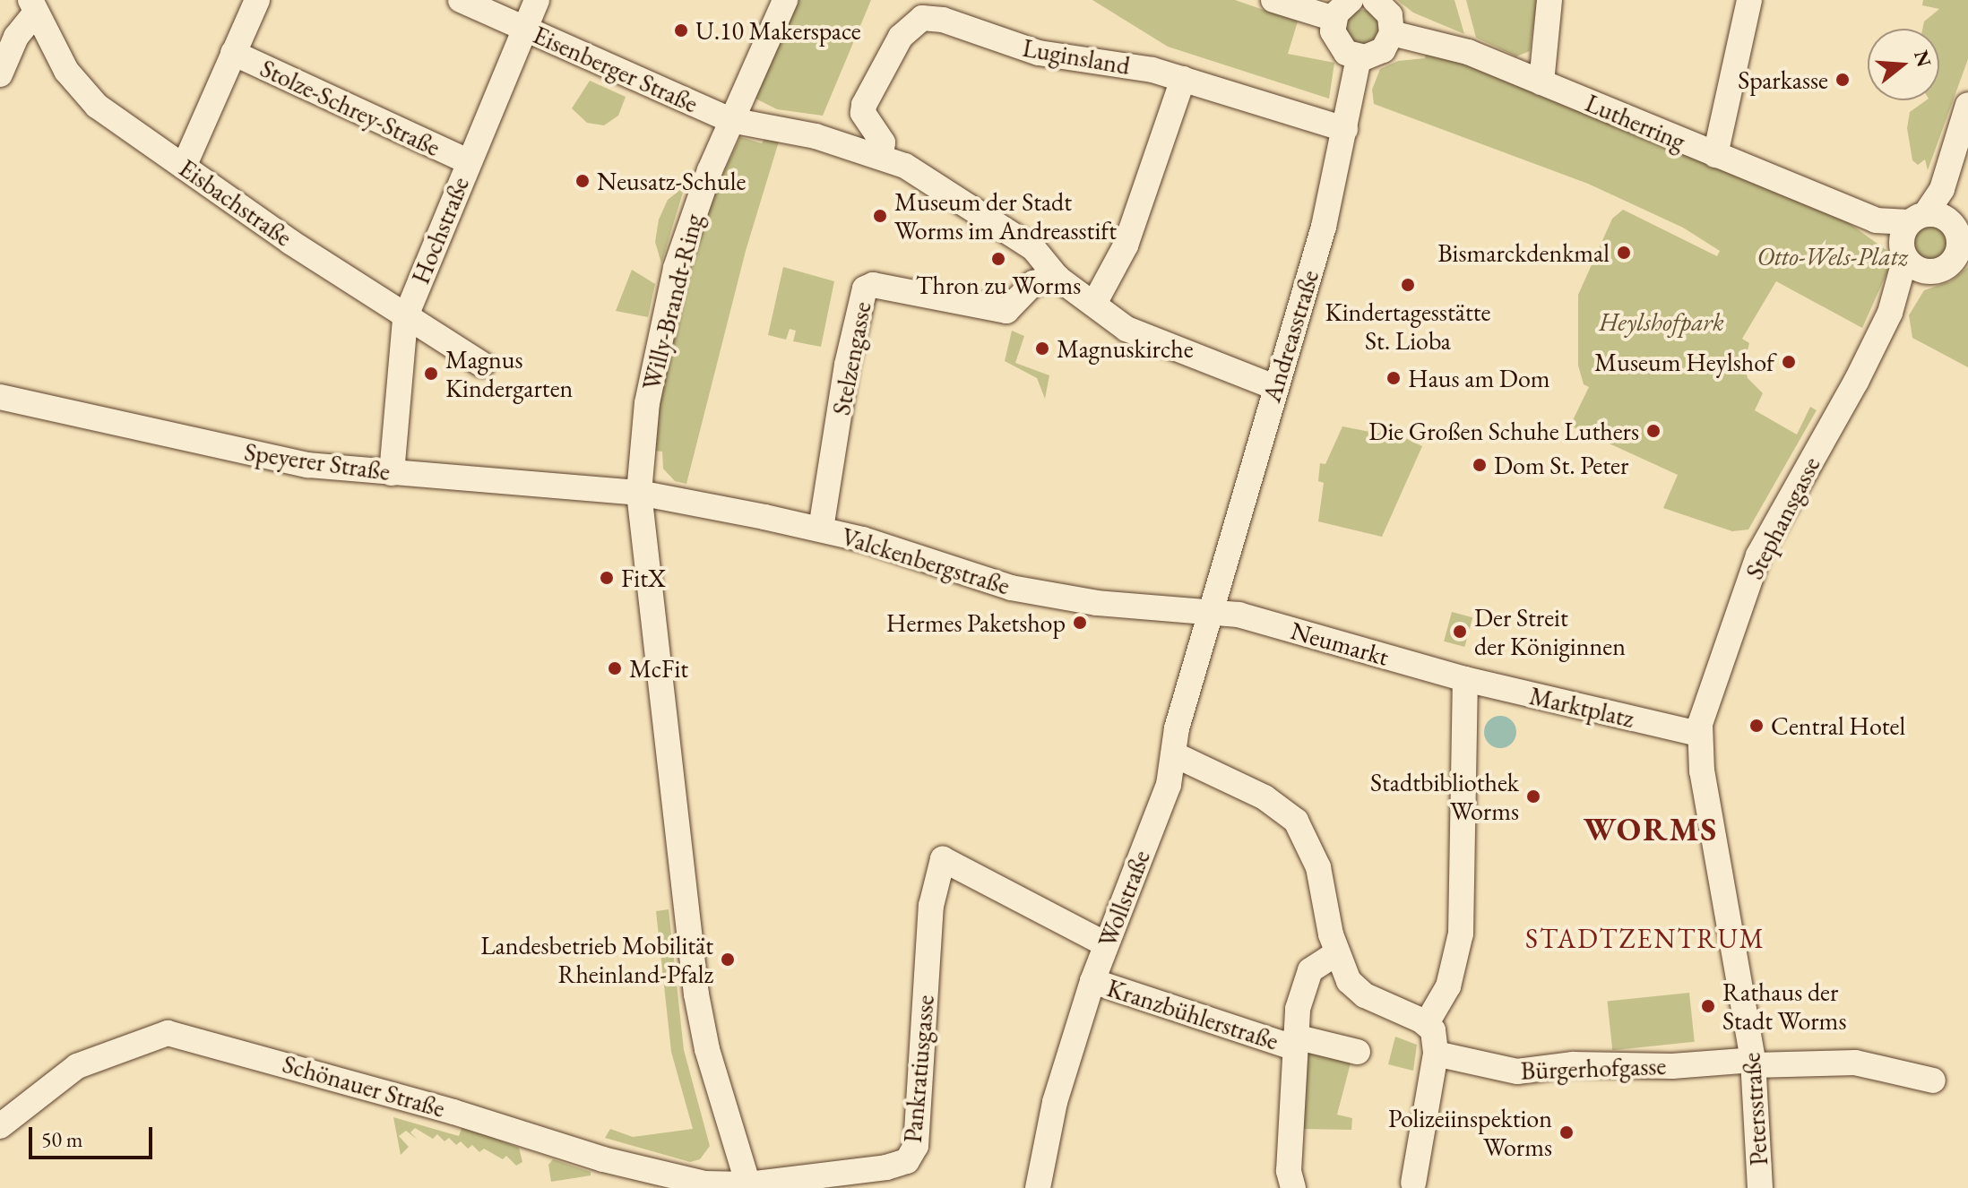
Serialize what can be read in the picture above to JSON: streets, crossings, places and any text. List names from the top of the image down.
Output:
{
  "streets": {
    "street": [
      "Luginsland",
      "Eisenberger Straße",
      "Stolze-Schrey-Straße",
      "Lutherring",
      "Eisbachstraße",
      "Hochstraße",
      "Willy-Brandt-Ring",
      "Andreasstraße",
      "Stelzengasse",
      "Speyerer Straße",
      "Stephansgasse",
      "Valckenbergstraße",
      "Neumarkt",
      "Marktplatz",
      "Wollstraße",
      "Kranzbühlerstraße",
      "Bürgerhofgasse",
      "Pankratiusgasse",
      "Schönauer Straße",
      "Petersstraße"
    ]
  },
  "crossings": [
    ["Luginsland", "Eisenberger Straße"],
    ["Luginsland", "Andreasstraße"],
    ["Eisenberger Straße", "Hochstraße"],
    ["Eisenberger Straße", "Willy-Brandt-Ring"],
    ["Eisenberger Straße", "Andreasstraße"],
    ["Eisenberger Straße", "Stelzengasse"],
    ["Stolze-Schrey-Straße", "Hochstraße"],
    ["Lutherring", "Stephansgasse"],
    ["Eisbachstraße", "Hochstraße"],
    ["Hochstraße", "Speyerer Straße"],
    ["Willy-Brandt-Ring", "Speyerer Straße"],
    ["Willy-Brandt-Ring", "Valckenbergstraße"],
    ["Andreasstraße", "Valckenbergstraße"],
    ["Andreasstraße", "Neumarkt"],
    ["Andreasstraße", "Wollstraße"],
    ["Stelzengasse", "Valckenbergstraße"],
    ["Speyerer Straße", "Valckenbergstraße"],
    ["Stephansgasse", "Marktplatz"],
    ["Stephansgasse", "Petersstraße"],
    ["Valckenbergstraße", "Neumarkt"],
    ["Valckenbergstraße", "Wollstraße"],
    ["Neumarkt", "Marktplatz"],
    ["Neumarkt", "Wollstraße"],
    ["Marktplatz", "Petersstraße"],
    ["Wollstraße", "Kranzbühlerstraße"],
    ["Wollstraße", "Pankratiusgasse"],
    ["Bürgerhofgasse", "Petersstraße"],
    ["Pankratiusgasse", "Schönauer Straße"]
  ],
  "districts": ["WORMS", "STADTZENTRUM"],
  "parks": ["Otto-Wels-Platz", "Heylshofpark"],
  "places": [
    "U.10 Makerspace",
    "Sparkasse",
    "Neusatz-Schule",
    "Museum der Stadt Worms im Andreasstift",
    "Bismarckdenkmal",
    "Thron zu Worms",
    "Kindertagesstätte St. Lioba",
    "Magnuskirche",
    "Museum Heylshof",
    "Magnus Kindergarten",
    "Haus am Dom",
    "Die Großen Schuhe Luthers",
    "Dom St. Peter",
    "FitX",
    "Hermes Paketshop",
    "Der Streit der Königinnen",
    "McFit",
    "Central Hotel",
    "Stadtbibliothek Worms",
    "Landesbetrieb Mobilität Rheinland-Pfalz",
    "Rathaus der Stadt Worms",
    "Polizeiinspektion Worms"
  ],
  "scale_bar": "50 m",
  "north": "right"
}
